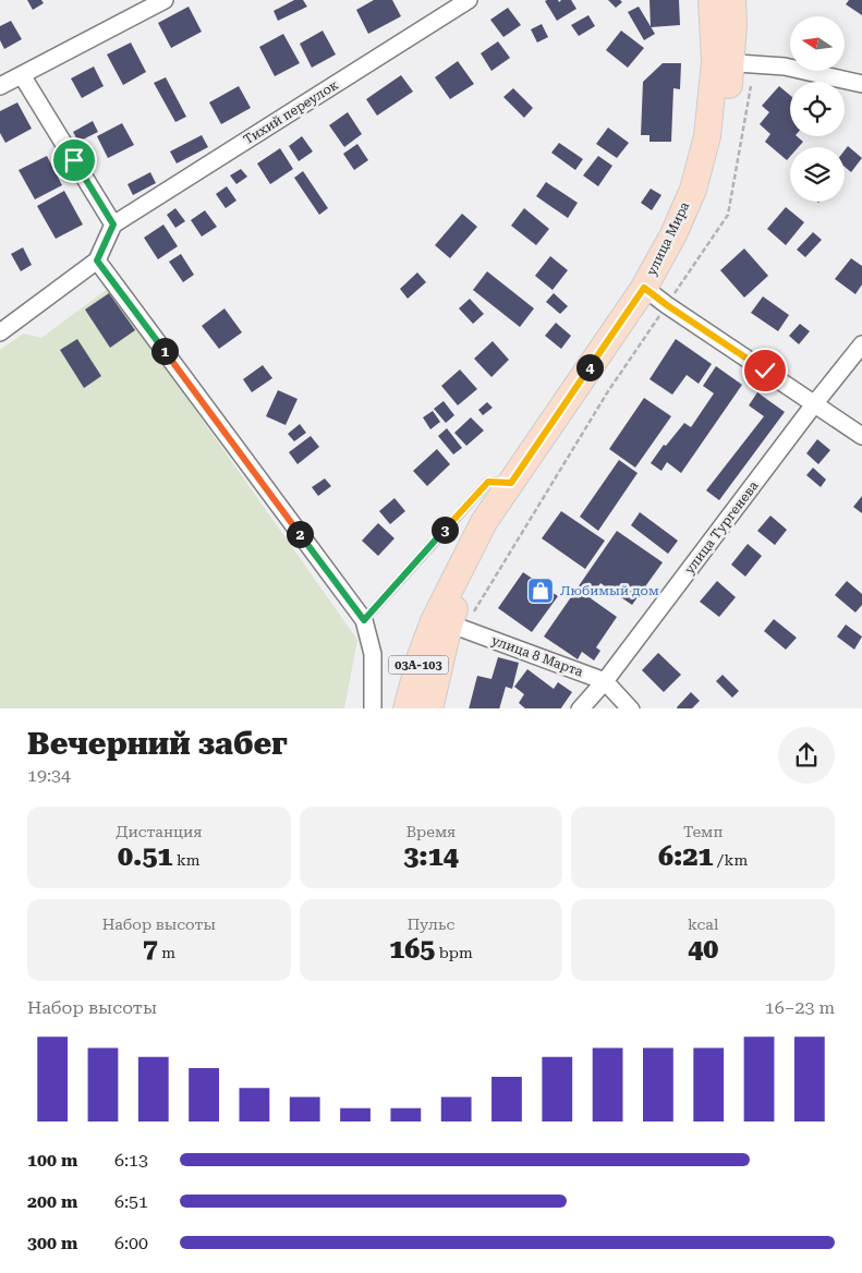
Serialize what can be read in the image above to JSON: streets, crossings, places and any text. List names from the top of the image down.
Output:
{
  "streets": {
    "main road": ["улица Мира", "03А-103"],
    "street": ["Тихий переулок", "улица Тургенева", "улица 8 Марта"]
  },
  "crossings": [
    ["улица Мира", "улица 8 Марта"],
    ["улица Тургенева", "улица 8 Марта"]
  ],
  "places": {
    "shop": ["Любимый дом"]
  },
  "north": "left",
  "page": {
    "pins": [
      "1",
      "4",
      "3",
      "2"
    ],
    "heading": ["Вечерний забег", "19:34"],
    "stats": [
      ["Дистанция", "0.51 km"],
      ["Время", "3:14"],
      ["Темп", "6:21 /km"],
      ["Набор высоты", "7 m"],
      ["Пульс", "165 bpm"],
      ["kcal", "40"]
    ],
    "chart": ["Набор высоты", "16–23 m"],
    "list": [
      {
        "name": "100 m",
        "note": "6:13"
      },
      {
        "name": "200 m",
        "note": "6:51"
      },
      {
        "name": "300 m",
        "note": "6:00"
      }
    ]
  }
}
